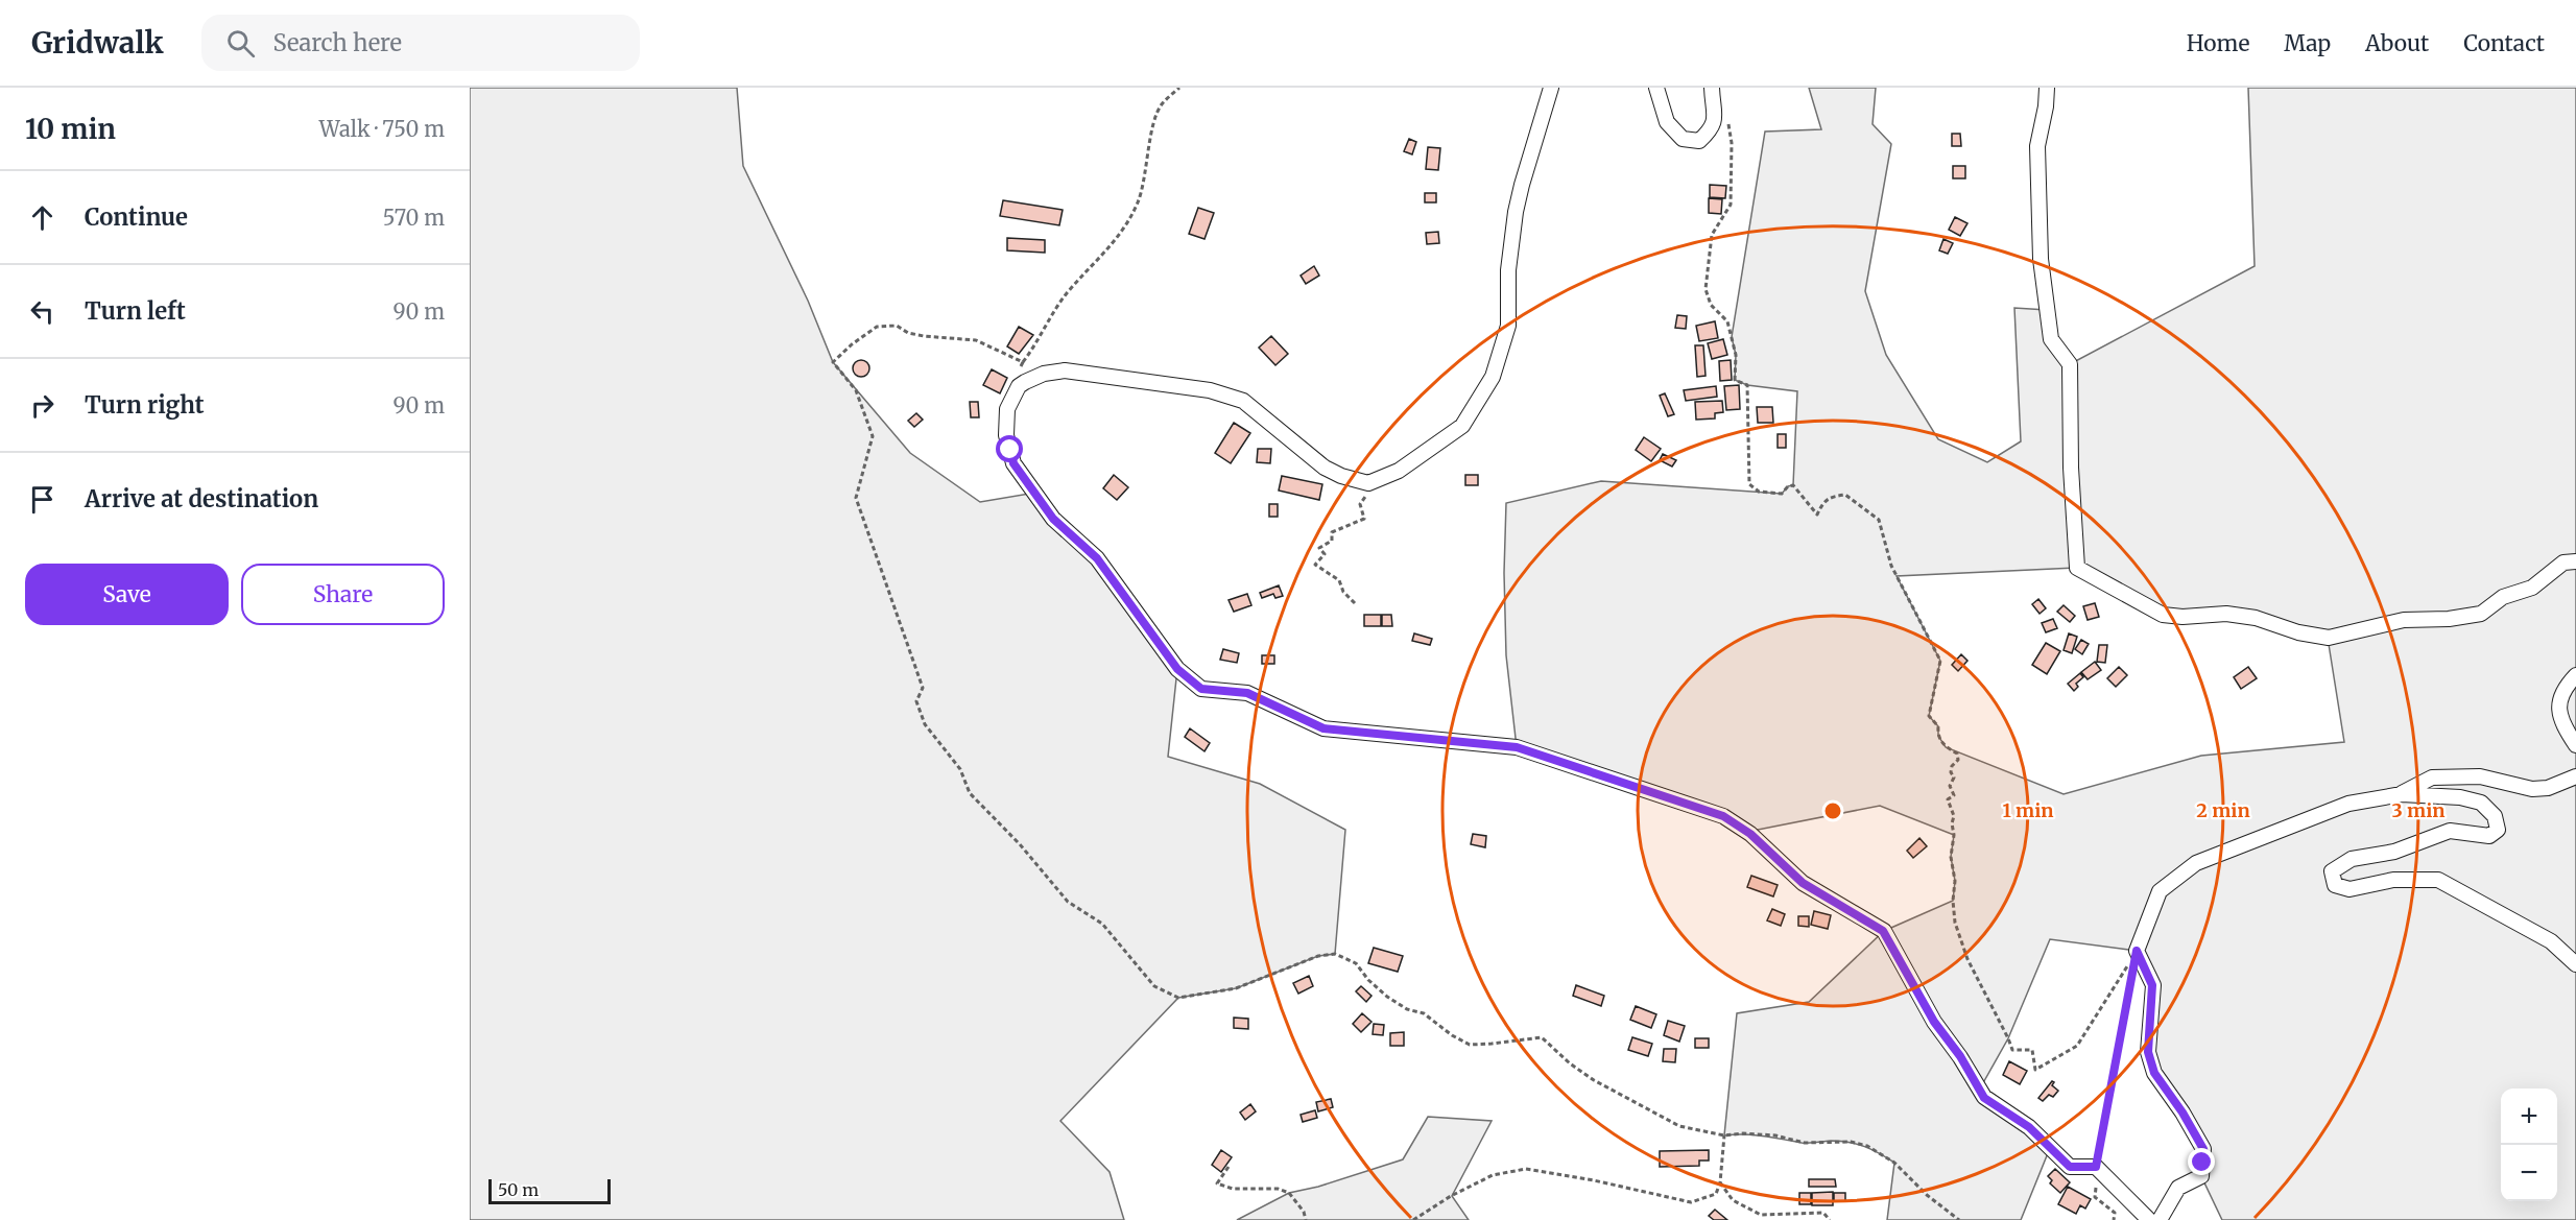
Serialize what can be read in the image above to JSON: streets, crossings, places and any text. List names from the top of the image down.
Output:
{
  "scale_bar": "50 m",
  "page": {
    "header": "Gridwalk",
    "search": "Search here",
    "nav": [
      "Home",
      "Map",
      "About",
      "Contact"
    ],
    "heading": ["10 min", "Walk · 750 m"],
    "list": [
      ["Continue", "570 m"],
      ["Turn left", "90 m"],
      ["Turn right", "90 m"],
      "Arrive at destination"
    ],
    "buttons": ["Save", "Share"],
    "map_buttons": ["+", "−"],
    "scale": "50 m"
  },
  "rings": ["1 min", "2 min", "3 min"]
}
